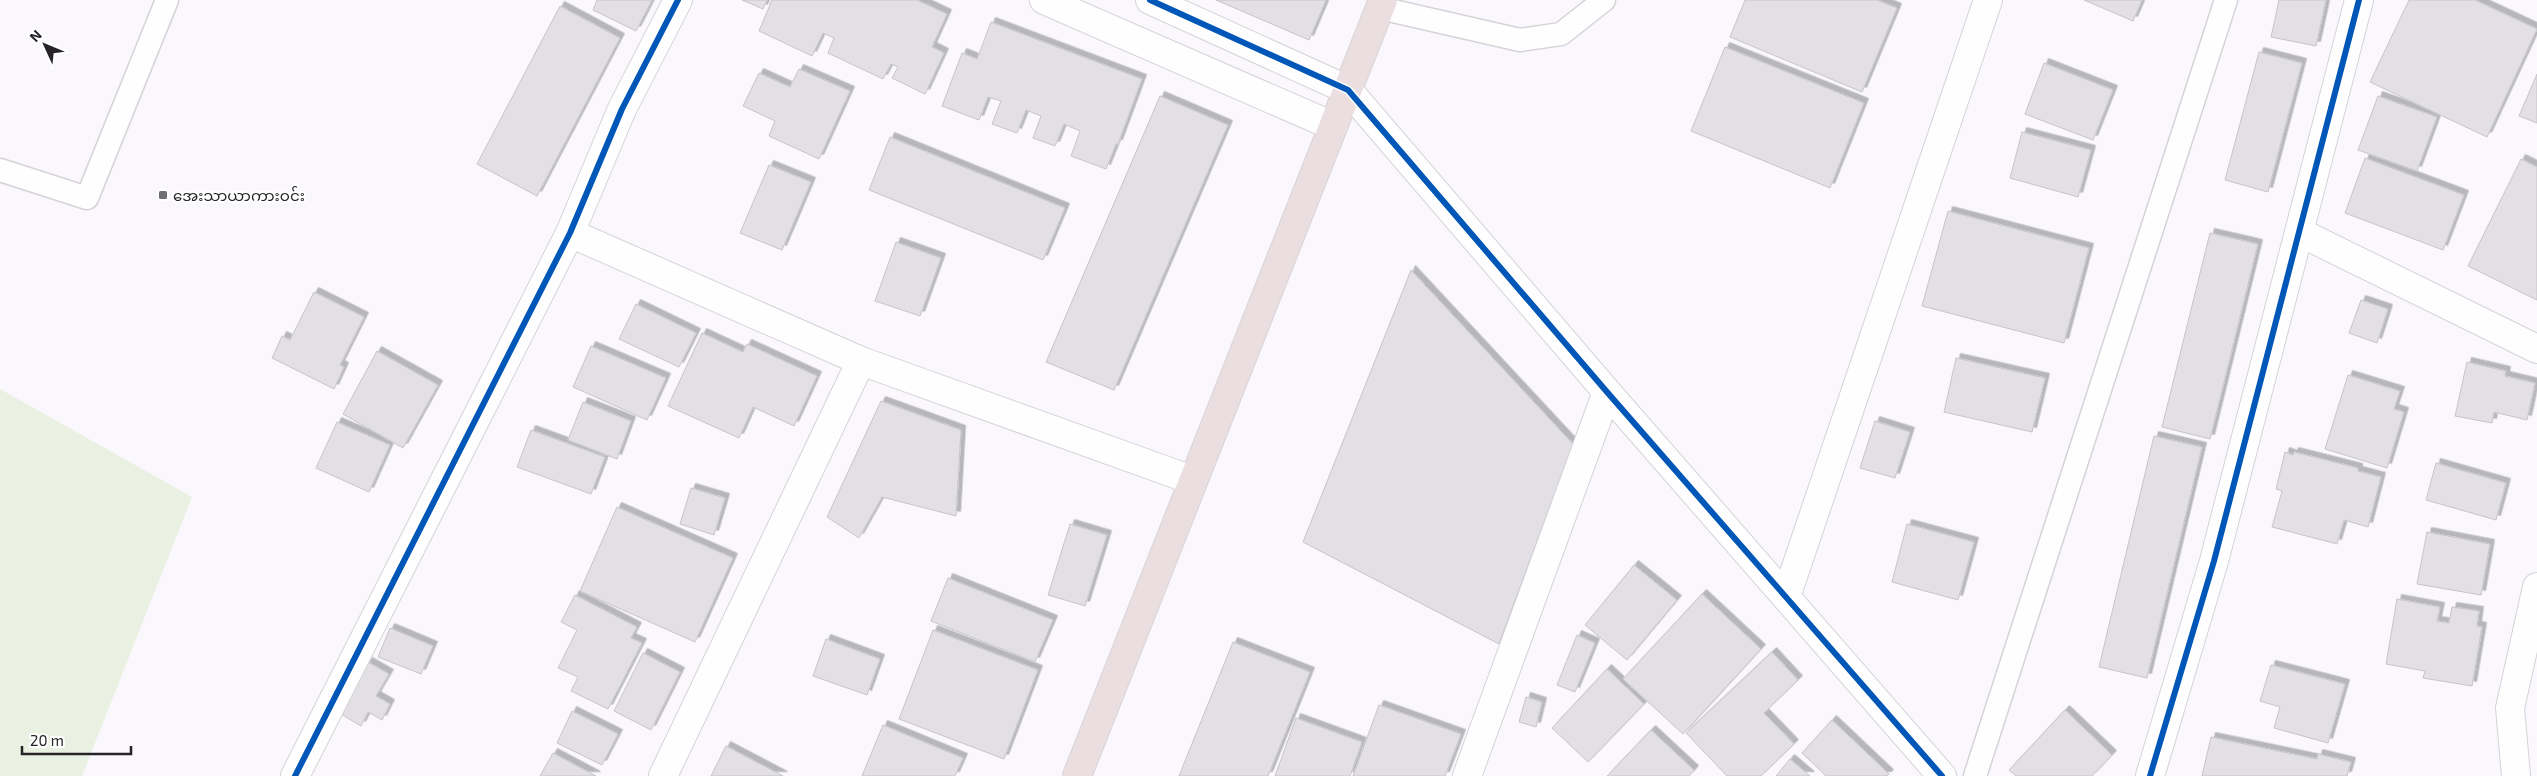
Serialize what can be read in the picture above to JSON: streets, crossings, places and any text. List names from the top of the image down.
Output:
{
  "places": {
    "transit": ["အေးသာယာကားဝင်း"]
  },
  "scale_bar": "20 m",
  "north": "top left"
}
